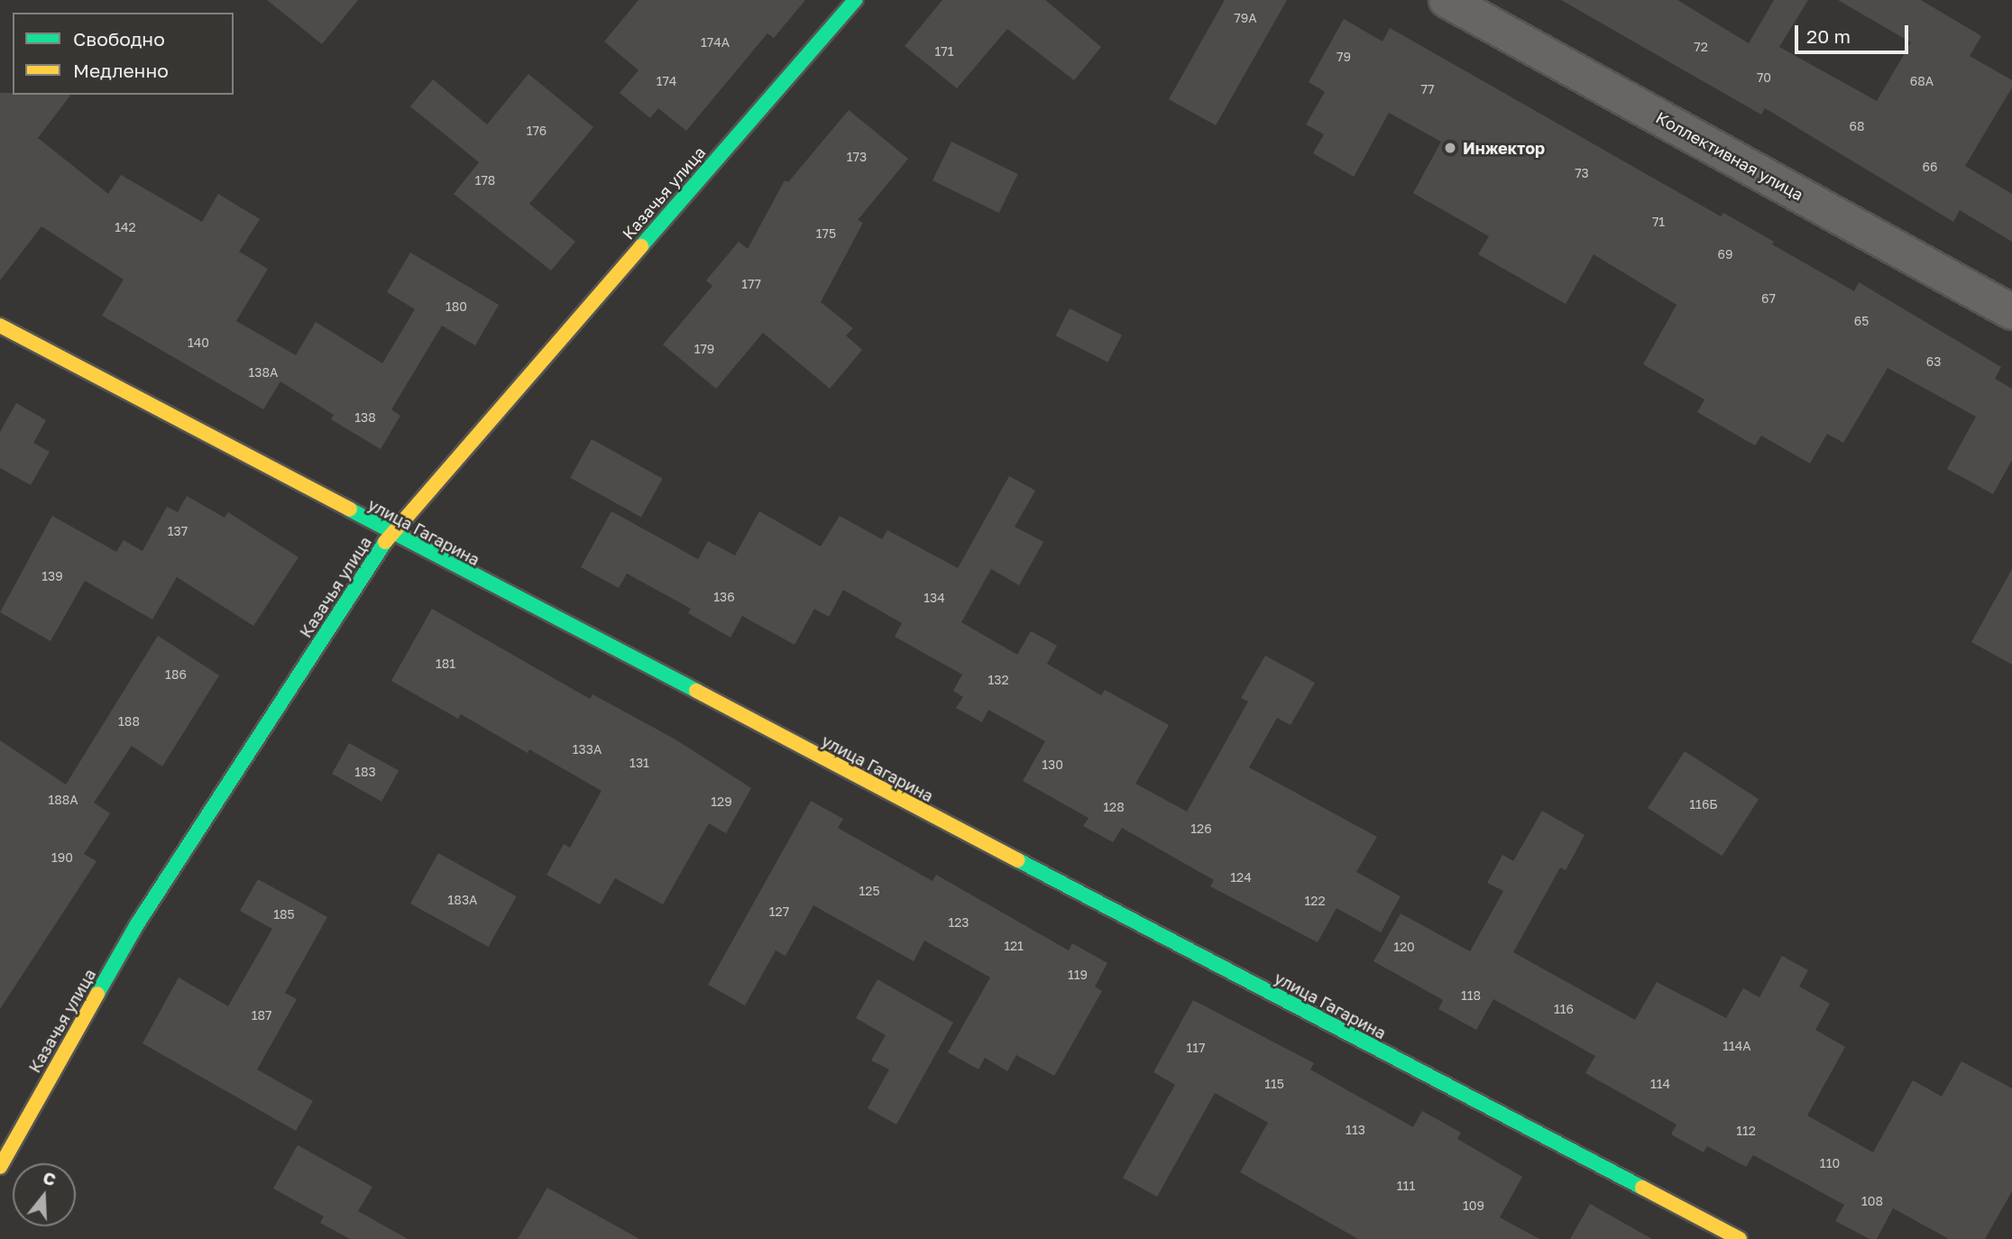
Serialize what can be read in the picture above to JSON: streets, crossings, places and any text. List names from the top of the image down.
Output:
{
  "streets": {
    "street": ["Коллективная улица", "Казачья улица", "улица Гагарина"]
  },
  "crossings": [
    ["Казачья улица", "улица Гагарина"]
  ],
  "places": ["Инжектор"],
  "house_numbers": [
    "79А",
    "174А",
    "72",
    "171",
    "79",
    "70",
    "174",
    "68А",
    "77",
    "68",
    "176",
    "173",
    "66",
    "73",
    "178",
    "71",
    "142",
    "175",
    "69",
    "177",
    "67",
    "180",
    "65",
    "140",
    "179",
    "63",
    "138А",
    "138",
    "137",
    "139",
    "136",
    "134",
    "181",
    "186",
    "132",
    "188",
    "133А",
    "131",
    "130",
    "183",
    "188А",
    "129",
    "116Б",
    "128",
    "126",
    "190",
    "124",
    "125",
    "183А",
    "122",
    "127",
    "185",
    "123",
    "121",
    "120",
    "119",
    "118",
    "116",
    "187",
    "114А",
    "117",
    "115",
    "114",
    "113",
    "112",
    "110",
    "111",
    "108",
    "109"
  ],
  "legend": ["Свободно", "Медленно"],
  "scale_bar": "20 m",
  "north": "top"
}
